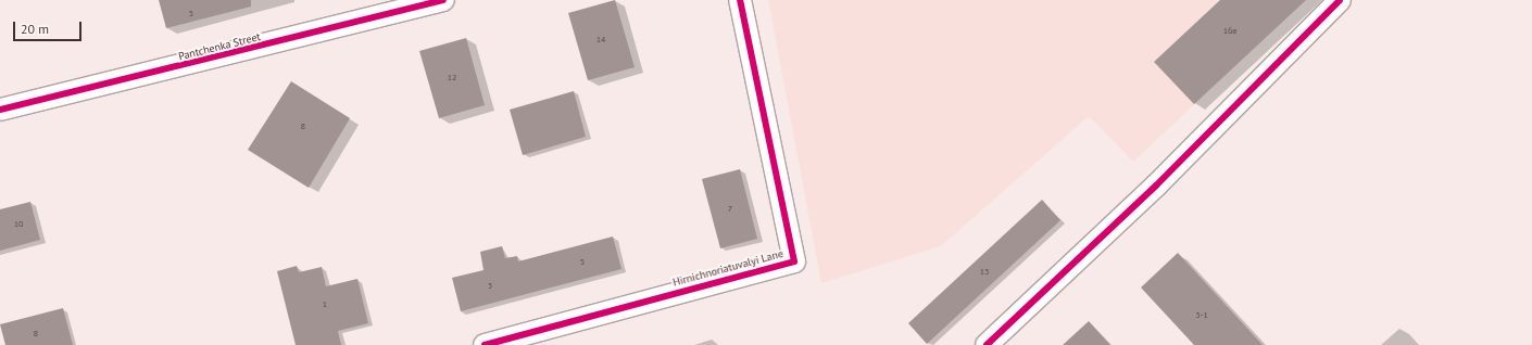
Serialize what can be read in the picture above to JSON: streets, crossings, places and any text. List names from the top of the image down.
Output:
{
  "streets": {
    "street": ["Pantchenka Street", "Hirnichnoriatuvalyi Lane"]
  },
  "house_numbers": [
    "5",
    "16а",
    "14",
    "12",
    "8",
    "7",
    "10",
    "5",
    "13",
    "3",
    "1",
    "3-1",
    "8"
  ],
  "scale_bar": "20 m"
}
